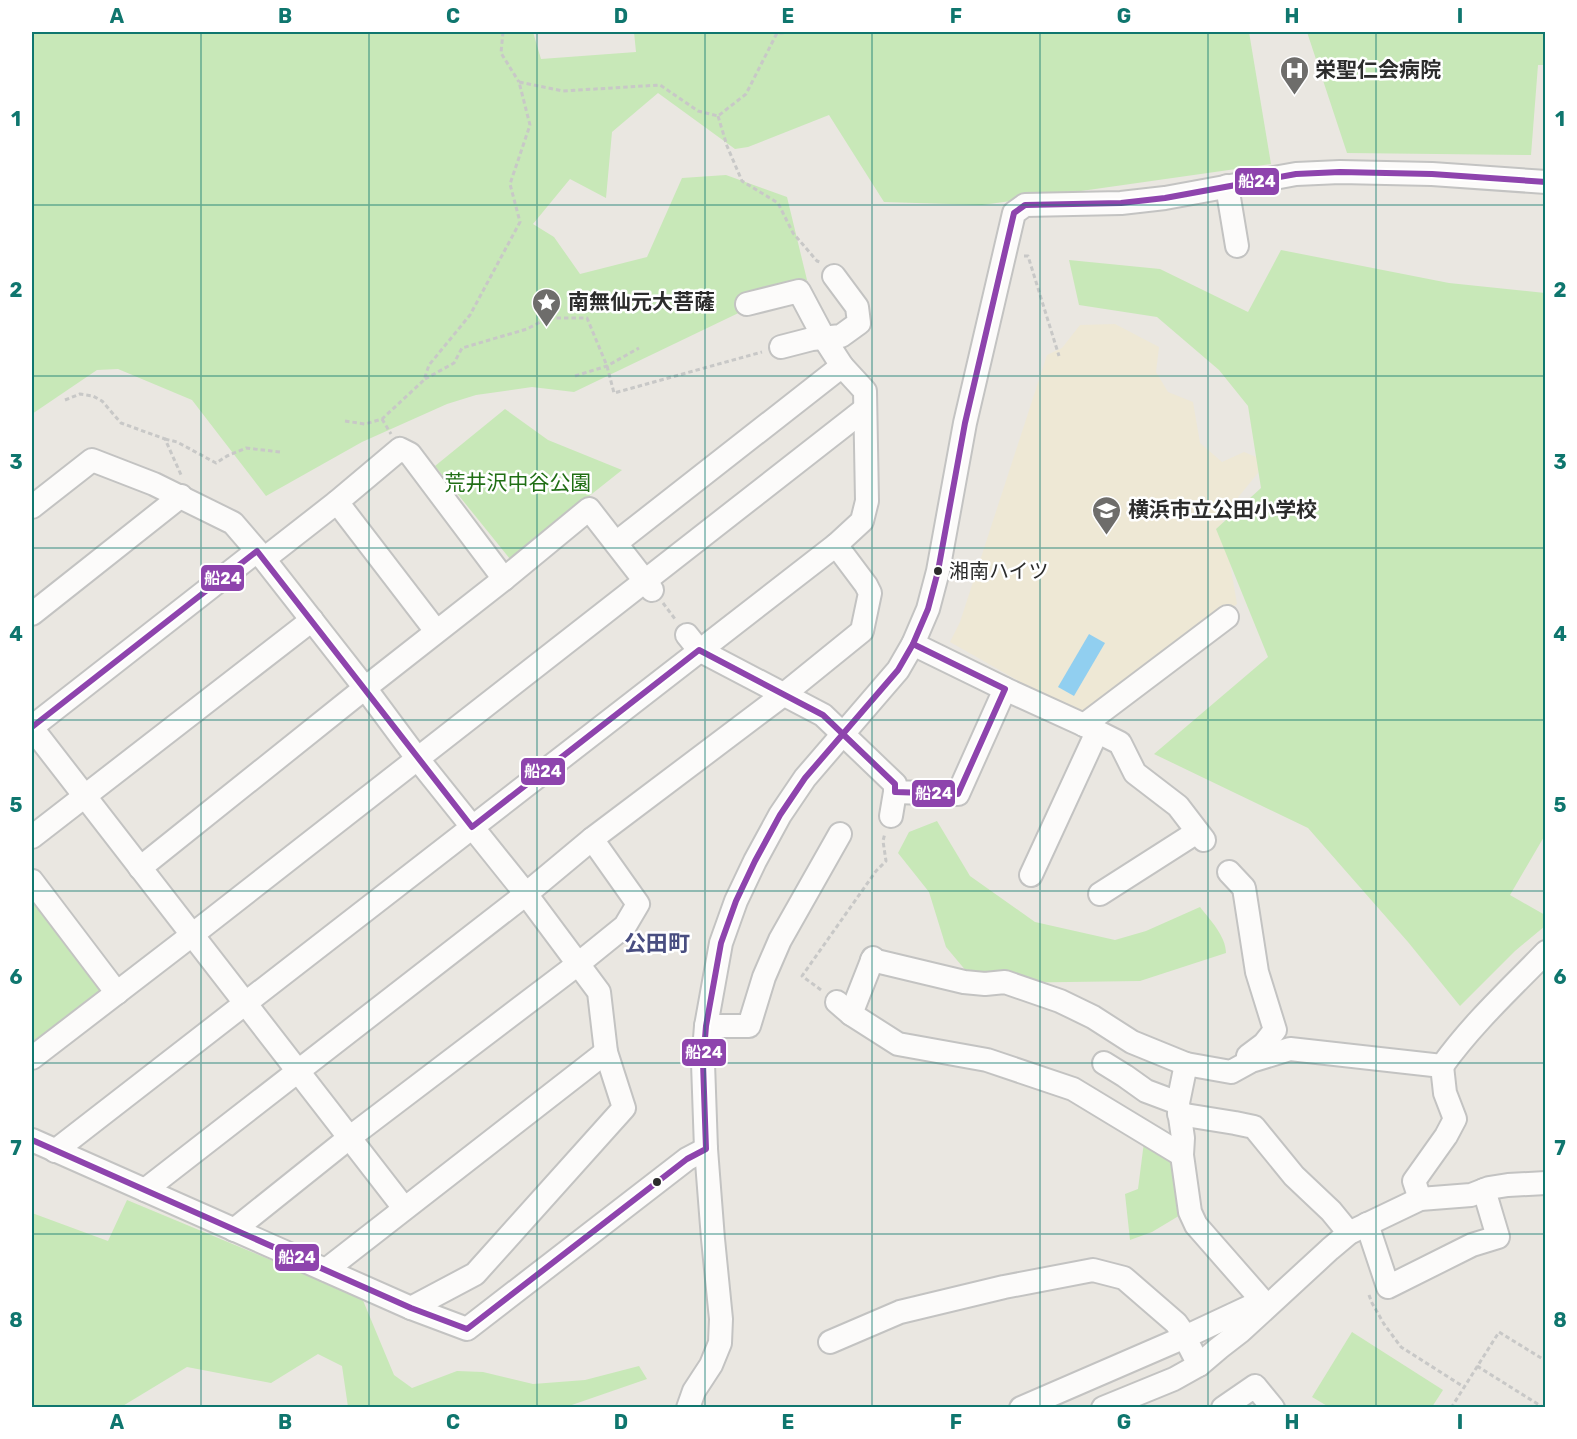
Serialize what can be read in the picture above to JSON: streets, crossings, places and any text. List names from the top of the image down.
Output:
{
  "districts": ["公田町"],
  "parks": ["荒井沢中谷公園"],
  "places": {
    "hospital": ["栄聖仁会病院"],
    "place": ["南無仙元大菩薩"],
    "school or university": ["横浜市立公田小学校"],
    "other": ["湘南ハイツ"]
  },
  "lines": ["transit line 船24"],
  "grid": {
    "columns": [
      "A",
      "B",
      "C",
      "D",
      "E",
      "F",
      "G",
      "H",
      "I"
    ],
    "rows": [
      "1",
      "2",
      "3",
      "4",
      "5",
      "6",
      "7",
      "8"
    ]
  }
}
